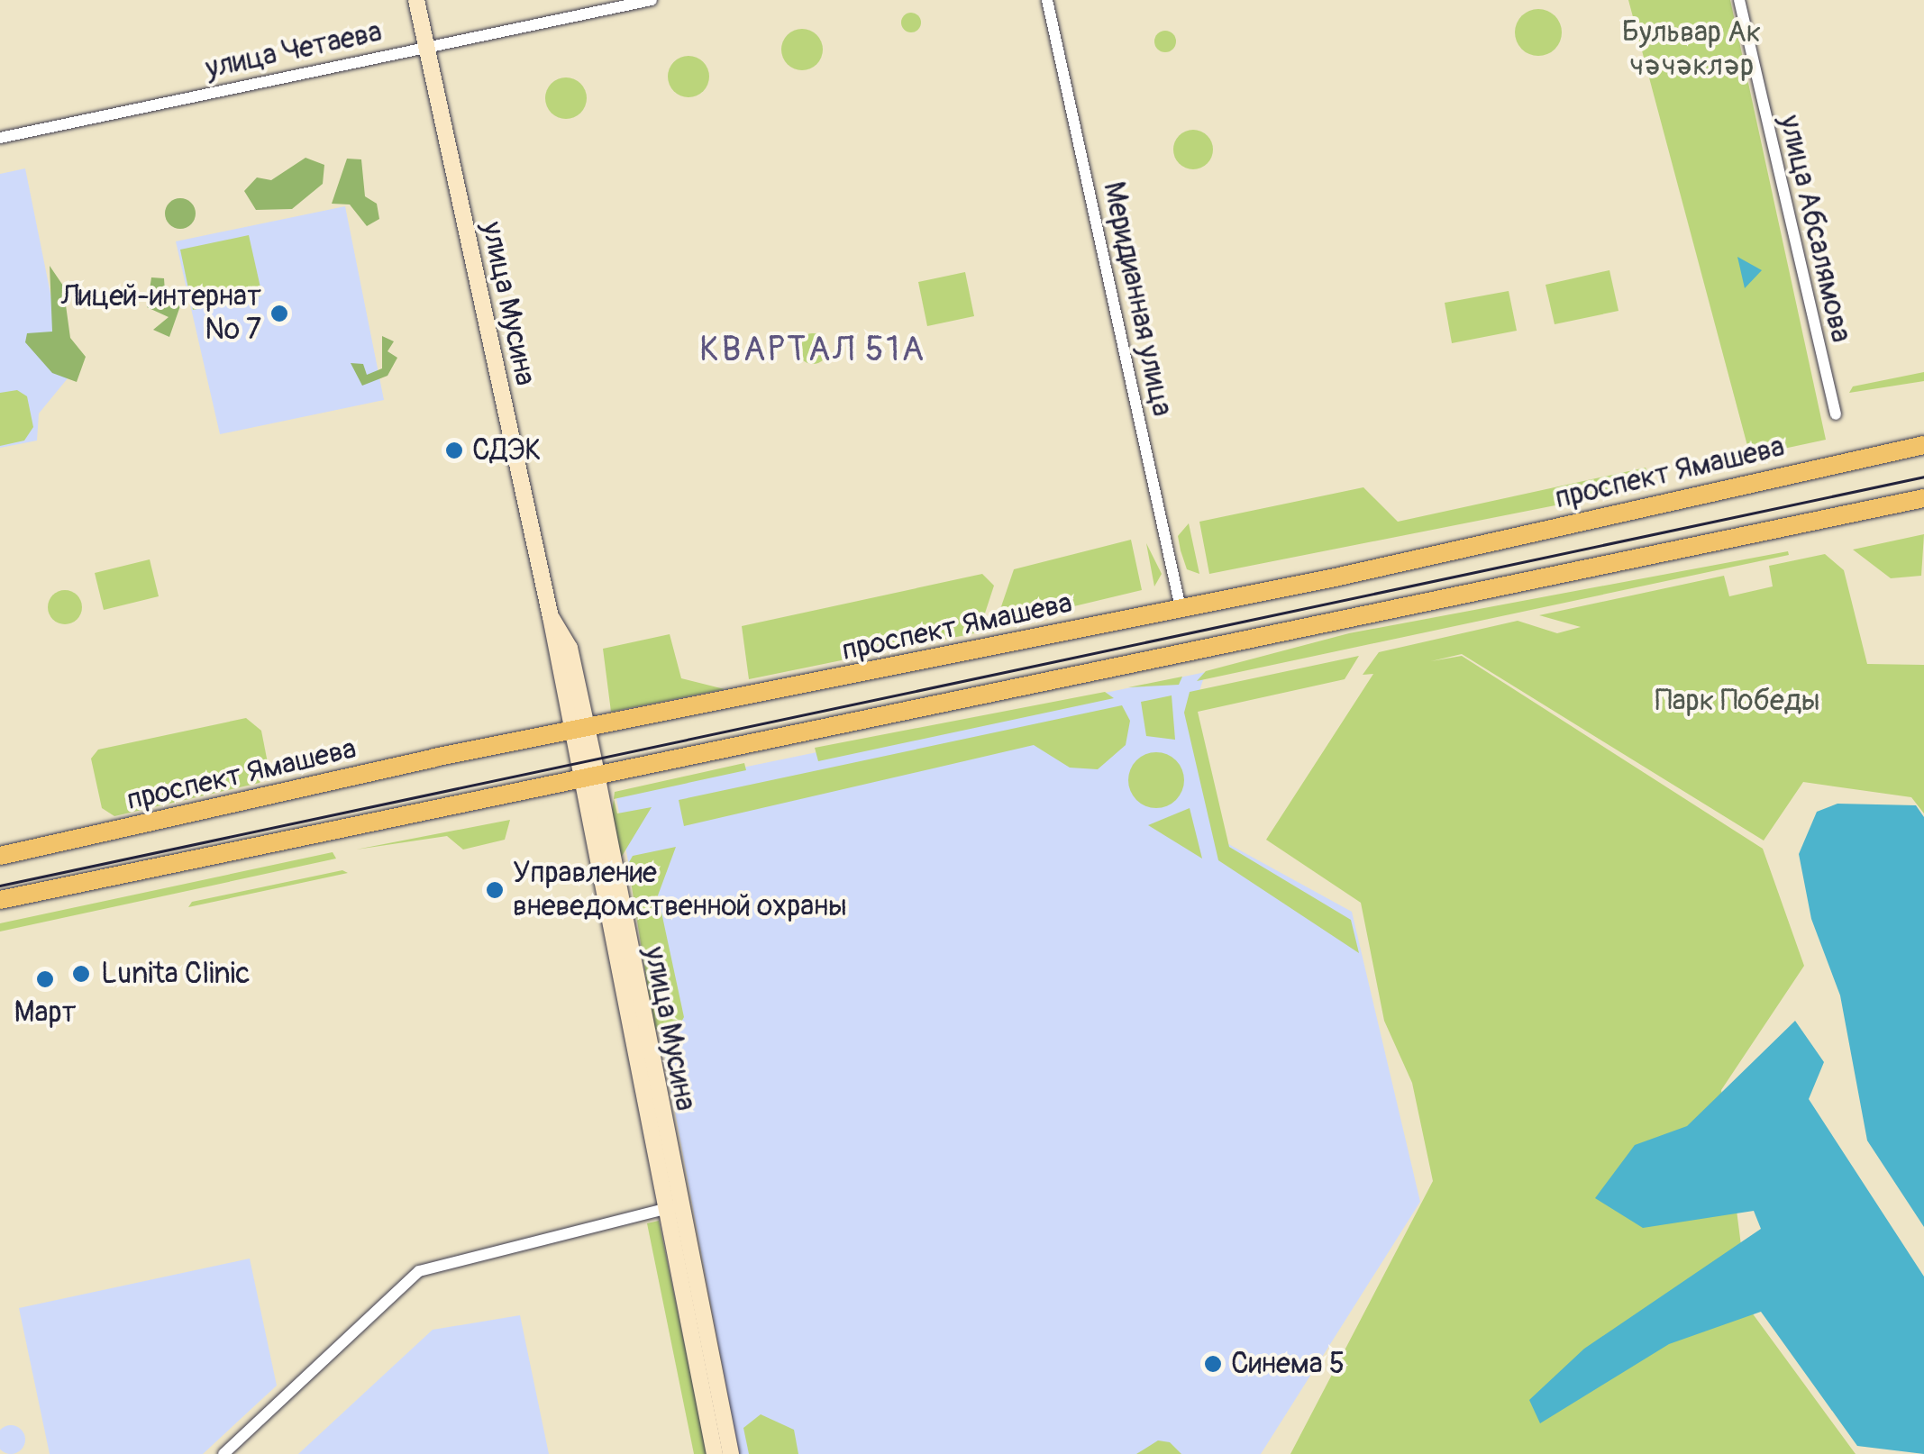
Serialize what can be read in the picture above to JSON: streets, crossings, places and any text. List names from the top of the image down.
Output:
{
  "streets": {
    "main road": ["проспект Ямашева"],
    "street": [
      "улица Четаева",
      "улица Абсалямова",
      "Меридианная улица",
      "улица Мусина"
    ]
  },
  "crossings": [
    ["улица Четаева", "улица Мусина"],
    ["Меридианная улица", "проспект Ямашева"],
    ["улица Мусина", "проспект Ямашева"]
  ],
  "districts": ["КВАРТАЛ 51А"],
  "parks": ["Бульвар Ак чәчәкләр", "Парк Победы"],
  "places": [
    "Лицей-интернат № 7",
    "СДЭК",
    "Управление вневедомственной охраны",
    "Lunita Clinic",
    "Март",
    "Синема 5"
  ]
}
